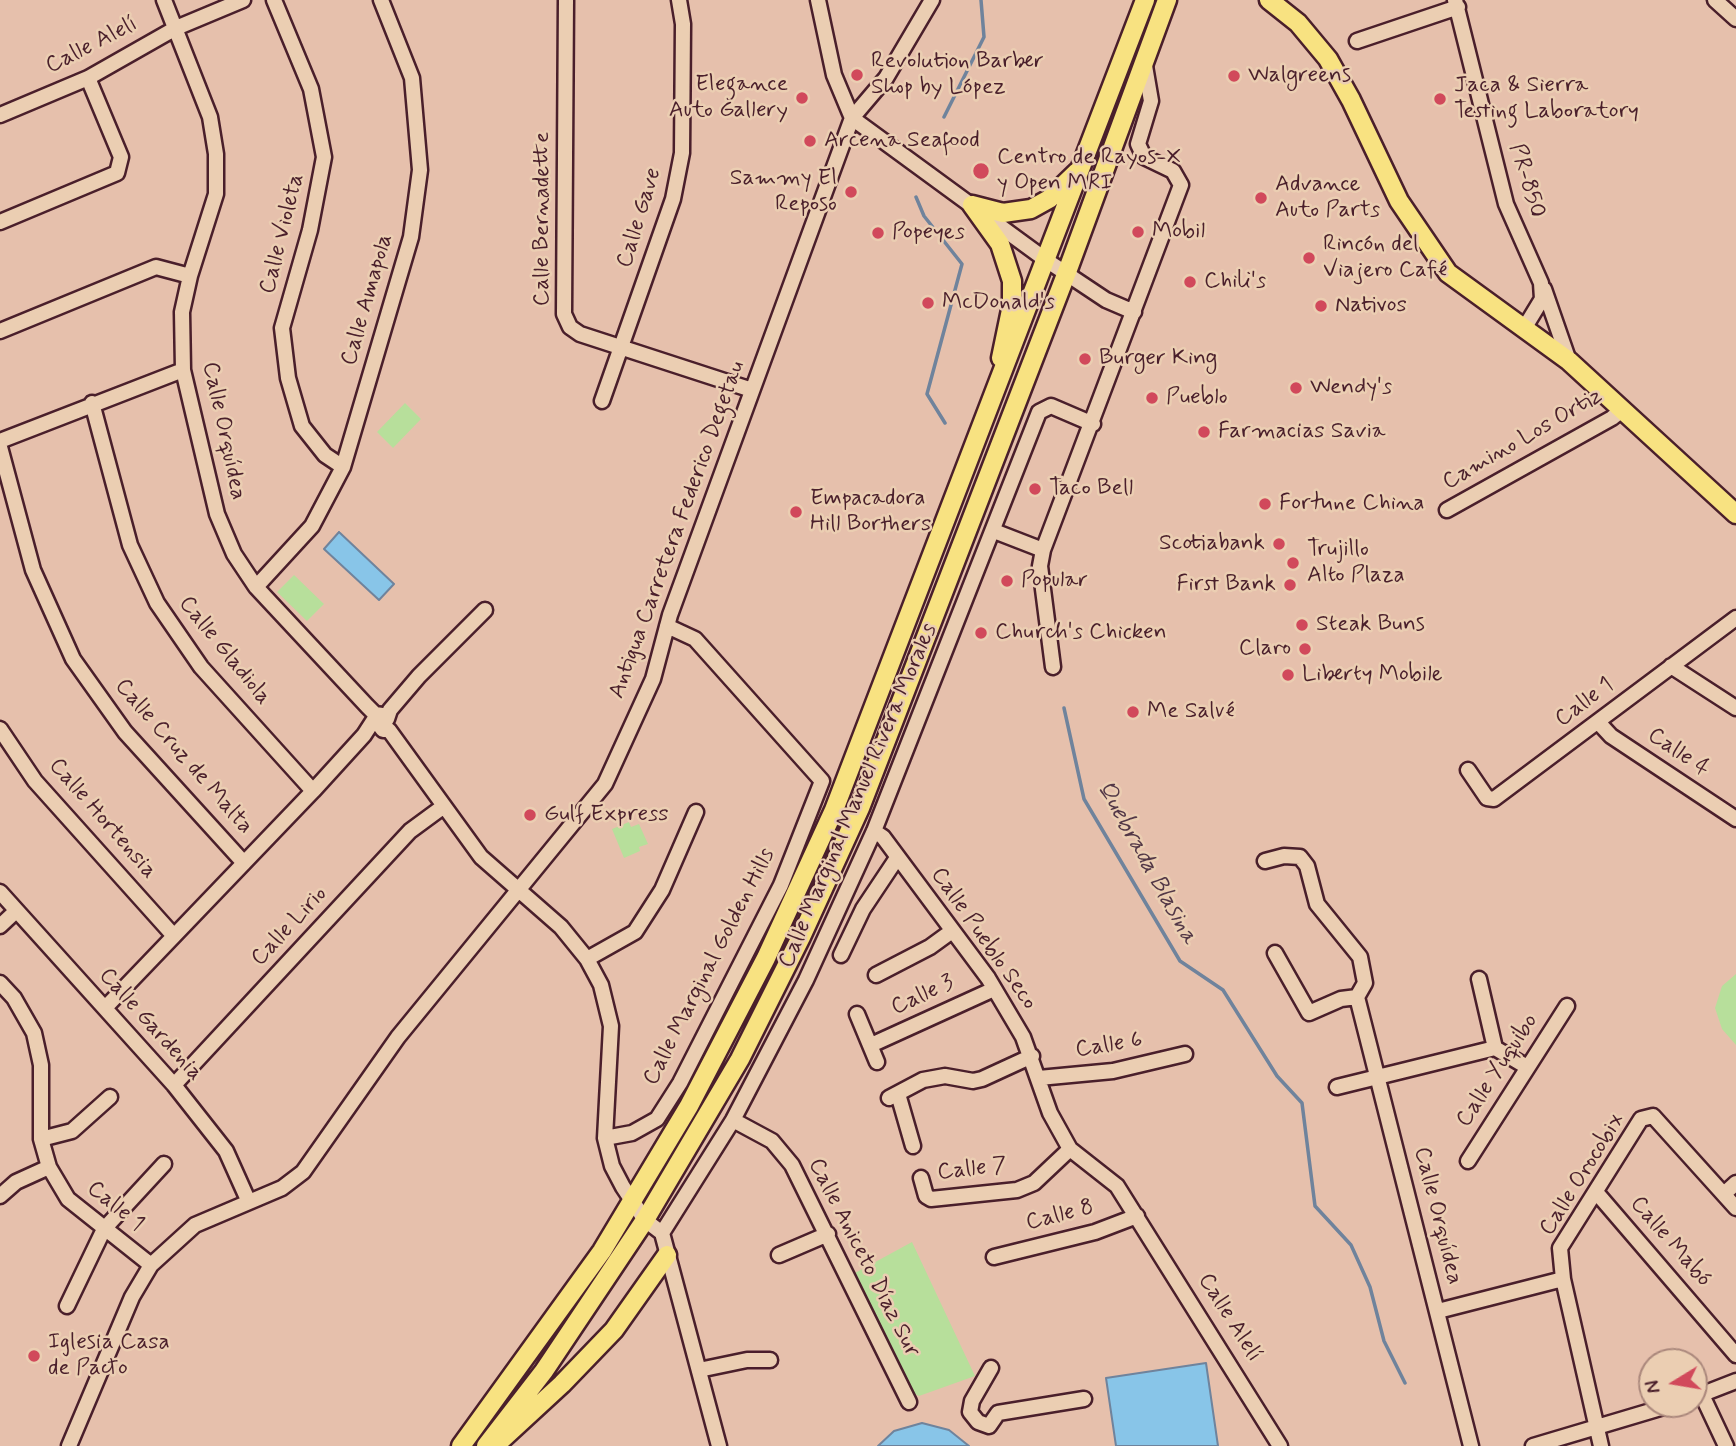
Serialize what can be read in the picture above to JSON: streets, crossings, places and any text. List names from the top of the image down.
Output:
{
  "streets": {
    "street": [
      "Calle Alelí",
      "PR-850",
      "Calle Gave",
      "Calle Bernadette",
      "Calle Violeta",
      "Calle Amapola",
      "Calle Orquídea",
      "Camino Los Ortiz",
      "Antigua Carretera Federico Degetau",
      "Calle Gladiola",
      "Calle 1",
      "Calle 4",
      "Calle Cruz de Malta",
      "Calle Marginal Manuel Rivera Morales",
      "Calle Hortensia",
      "Calle Lirio",
      "Calle Pueblo Seco",
      "Calle Marginal Golden Hills",
      "Calle 3",
      "Calle Gardenia",
      "Calle 6",
      "Calle Yuquibo",
      "Calle 7",
      "Calle Orocobix",
      "Calle 8",
      "Calle Mabó",
      "Calle Aniceto Díaz Sur"
    ]
  },
  "crossings": [
    ["Calle Alelí", "Calle Orquídea"],
    ["Calle Alelí", "Calle Pueblo Seco"],
    ["Calle Alelí", "Calle 8"],
    ["Calle Gave", "Calle Bernadette"],
    ["Calle Bernadette", "Antigua Carretera Federico Degetau"],
    ["Calle Violeta", "Calle Amapola"],
    ["Calle Amapola", "Calle Orquídea"],
    ["Antigua Carretera Federico Degetau", "Calle 1"],
    ["Antigua Carretera Federico Degetau", "Calle Marginal Golden Hills"],
    ["Antigua Carretera Federico Degetau", "Calle Gardenia"],
    ["Calle 1", "Calle 4"],
    ["Calle Marginal Manuel Rivera Morales", "Calle Pueblo Seco"],
    ["Calle Marginal Manuel Rivera Morales", "Calle Aniceto Díaz Sur"],
    ["Calle Lirio", "Calle Gardenia"],
    ["Calle Pueblo Seco", "Calle 3"],
    ["Calle Pueblo Seco", "Calle 6"],
    ["Calle Pueblo Seco", "Calle 7"],
    ["Calle Pueblo Seco", "Calle 8"],
    ["Calle Orocobix", "Calle Mabó"]
  ],
  "water": ["Quebrada Blasina"],
  "places": [
    "Revolution Barber Shop by López",
    "Walgreens",
    "Elegance Auto Gallery",
    "Jaca & Sierra Testing Laboratory",
    "Arcena Seafood",
    "Centro de Rayos-X y Open MRI",
    "Sammy El Reposo",
    "Advance Auto Parts",
    "Mobil",
    "Popeyes",
    "Rincón del Viajero Café",
    "Chili's",
    "McDonald's",
    "Nativos",
    "Burger King",
    "Wendy's",
    "Pueblo",
    "Farmacias Savia",
    "Taco Bell",
    "Fortune China",
    "Empacadora Hill Borthers",
    "Scotiabank",
    "Trujillo Alto Plaza",
    "Popular",
    "First Bank",
    "Steak Buns",
    "Church's Chicken",
    "Claro",
    "Liberty Mobile",
    "Me Salvé",
    "Gulf Express",
    "Iglesia Casa de Pacto"
  ],
  "north": "left"
}
